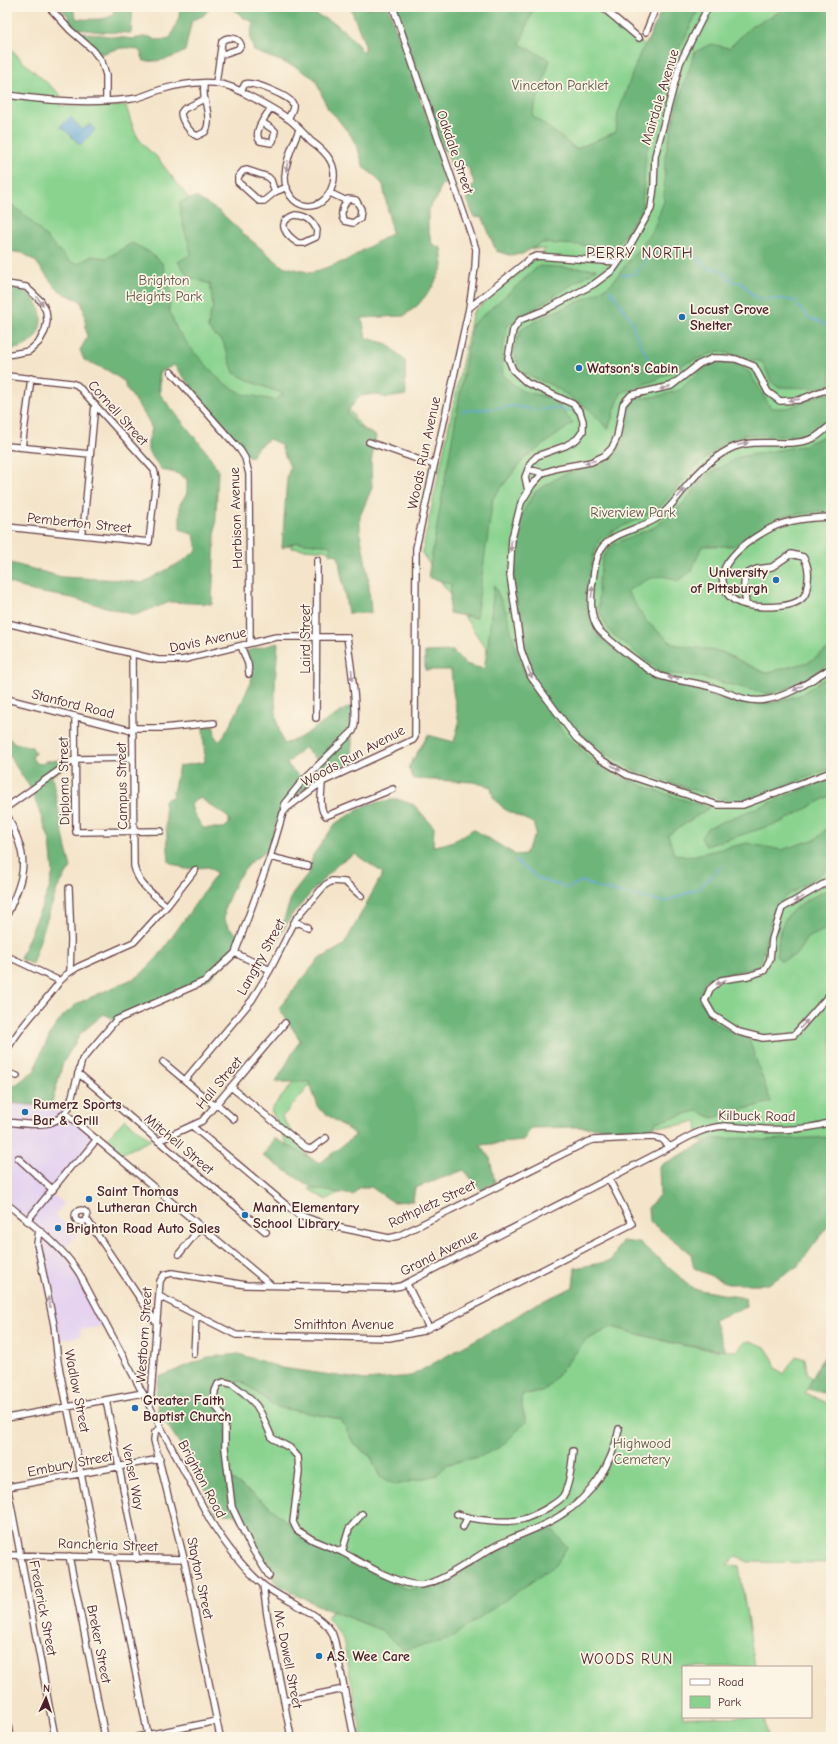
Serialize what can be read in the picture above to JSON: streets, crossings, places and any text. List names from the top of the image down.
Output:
{
  "streets": {
    "street": [
      "Mairdale Avenue",
      "Oakdale Street",
      "Cornell Street",
      "Woods Run Avenue",
      "Harbison Avenue",
      "Pemberton Street",
      "Laird Street",
      "Davis Avenue",
      "Stanford Road",
      "Diploma Street",
      "Campus Street",
      "Langtry Street",
      "Hall Street",
      "Kilbuck Road",
      "Mitchell Street",
      "Rothpletz Street",
      "Grand Avenue",
      "Smithton Avenue",
      "Westborn Street",
      "Wadlow Street",
      "Embury Street",
      "Vensel Way",
      "Brighton Road",
      "Rancheria Street",
      "Stayton Street",
      "Frederick Street",
      "Breker Street",
      "Mc Dowell Street"
    ]
  },
  "crossings": [
    ["Oakdale Street", "Woods Run Avenue"],
    ["Cornell Street", "Pemberton Street"],
    ["Woods Run Avenue", "Davis Avenue"],
    ["Harbison Avenue", "Davis Avenue"],
    ["Laird Street", "Davis Avenue"],
    ["Davis Avenue", "Campus Street"],
    ["Stanford Road", "Diploma Street"],
    ["Stanford Road", "Campus Street"],
    ["Diploma Street", "Campus Street"],
    ["Hall Street", "Mitchell Street"],
    ["Hall Street", "Rothpletz Street"],
    ["Kilbuck Road", "Rothpletz Street"],
    ["Kilbuck Road", "Grand Avenue"],
    ["Rothpletz Street", "Grand Avenue"],
    ["Grand Avenue", "Smithton Avenue"],
    ["Grand Avenue", "Westborn Street"],
    ["Smithton Avenue", "Westborn Street"],
    ["Westborn Street", "Brighton Road"],
    ["Wadlow Street", "Embury Street"],
    ["Wadlow Street", "Brighton Road"],
    ["Wadlow Street", "Rancheria Street"],
    ["Embury Street", "Vensel Way"],
    ["Embury Street", "Stayton Street"],
    ["Embury Street", "Frederick Street"],
    ["Vensel Way", "Rancheria Street"],
    ["Brighton Road", "Stayton Street"],
    ["Brighton Road", "Mc Dowell Street"],
    ["Rancheria Street", "Stayton Street"],
    ["Rancheria Street", "Frederick Street"],
    ["Rancheria Street", "Breker Street"]
  ],
  "one_way": ["Wadlow Street"],
  "districts": ["PERRY NORTH", "WOODS RUN"],
  "parks": [
    "Vinceton Parklet",
    "Brighton Heights Park",
    "Riverview Park",
    "Highwood Cemetery"
  ],
  "places": [
    "Locust Grove Shelter",
    "Watson's Cabin",
    "University of Pittsburgh",
    "Rumerz Sports Bar & Grill",
    "Saint Thomas Lutheran Church",
    "Mann Elementary School Library",
    "Brighton Road Auto Sales",
    "Greater Faith Baptist Church",
    "A.S. Wee Care"
  ],
  "legend": ["Road", "Park"],
  "north": "top"
}
